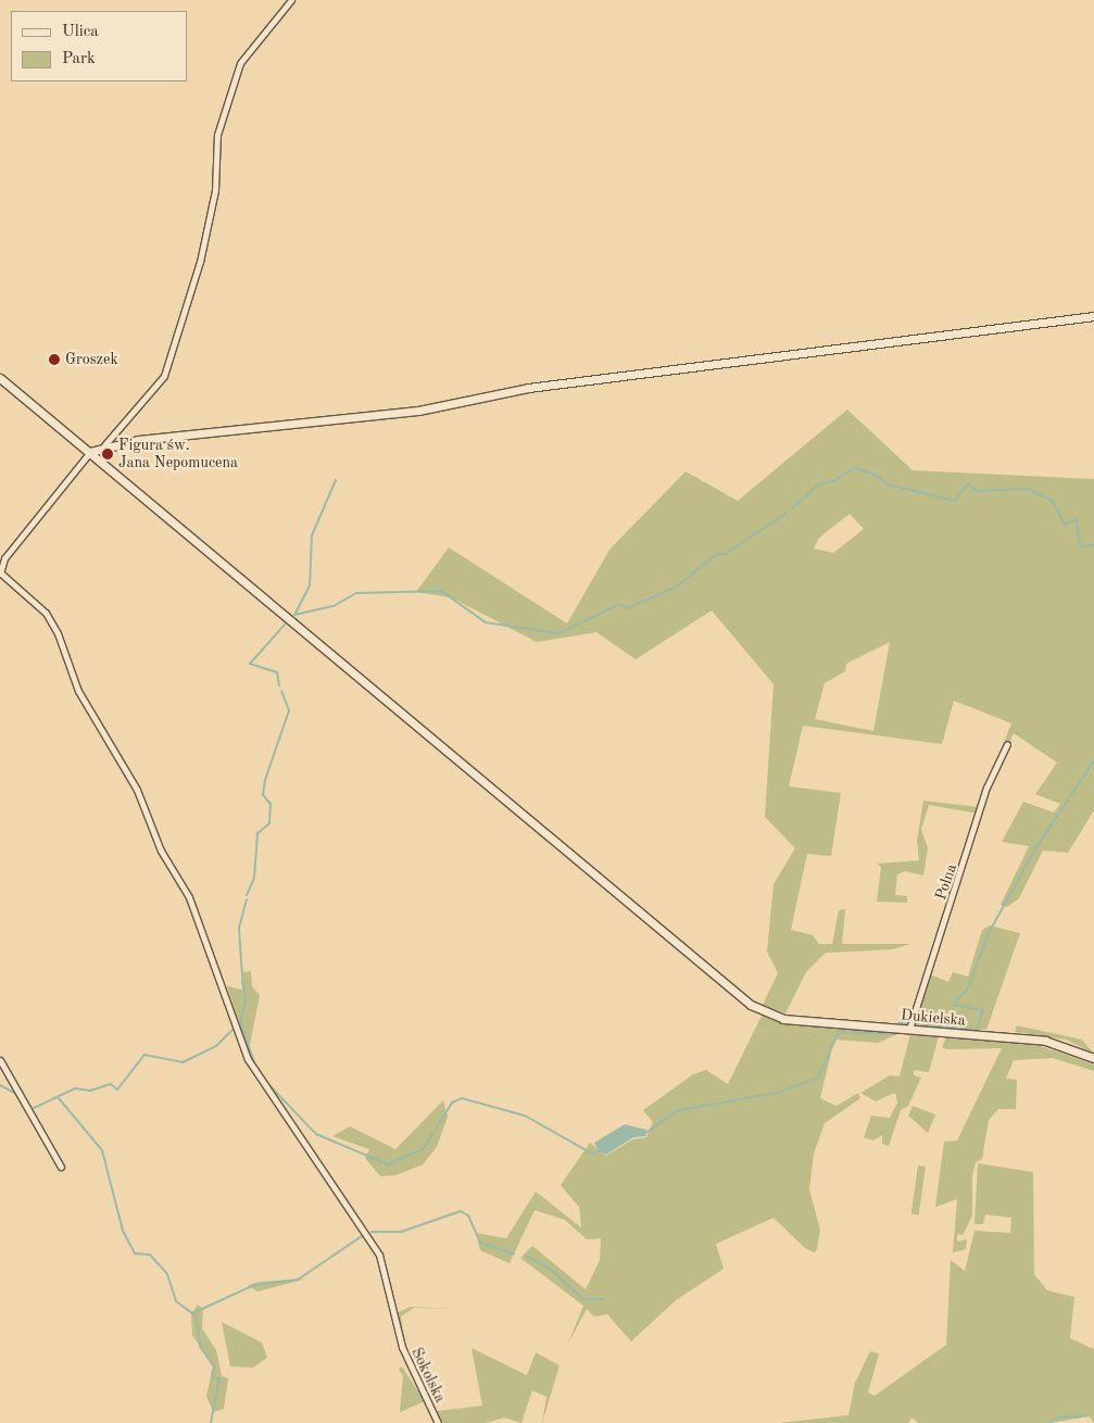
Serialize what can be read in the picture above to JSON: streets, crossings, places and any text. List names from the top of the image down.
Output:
{
  "streets": {
    "main road": ["Dukielska"],
    "street": ["Polna", "Sokolska"]
  },
  "crossings": [
    ["Polna", "Dukielska"]
  ],
  "places": ["Groszek", "Figura św. Jana Nepomucena"],
  "legend": ["Ulica", "Park"]
}
